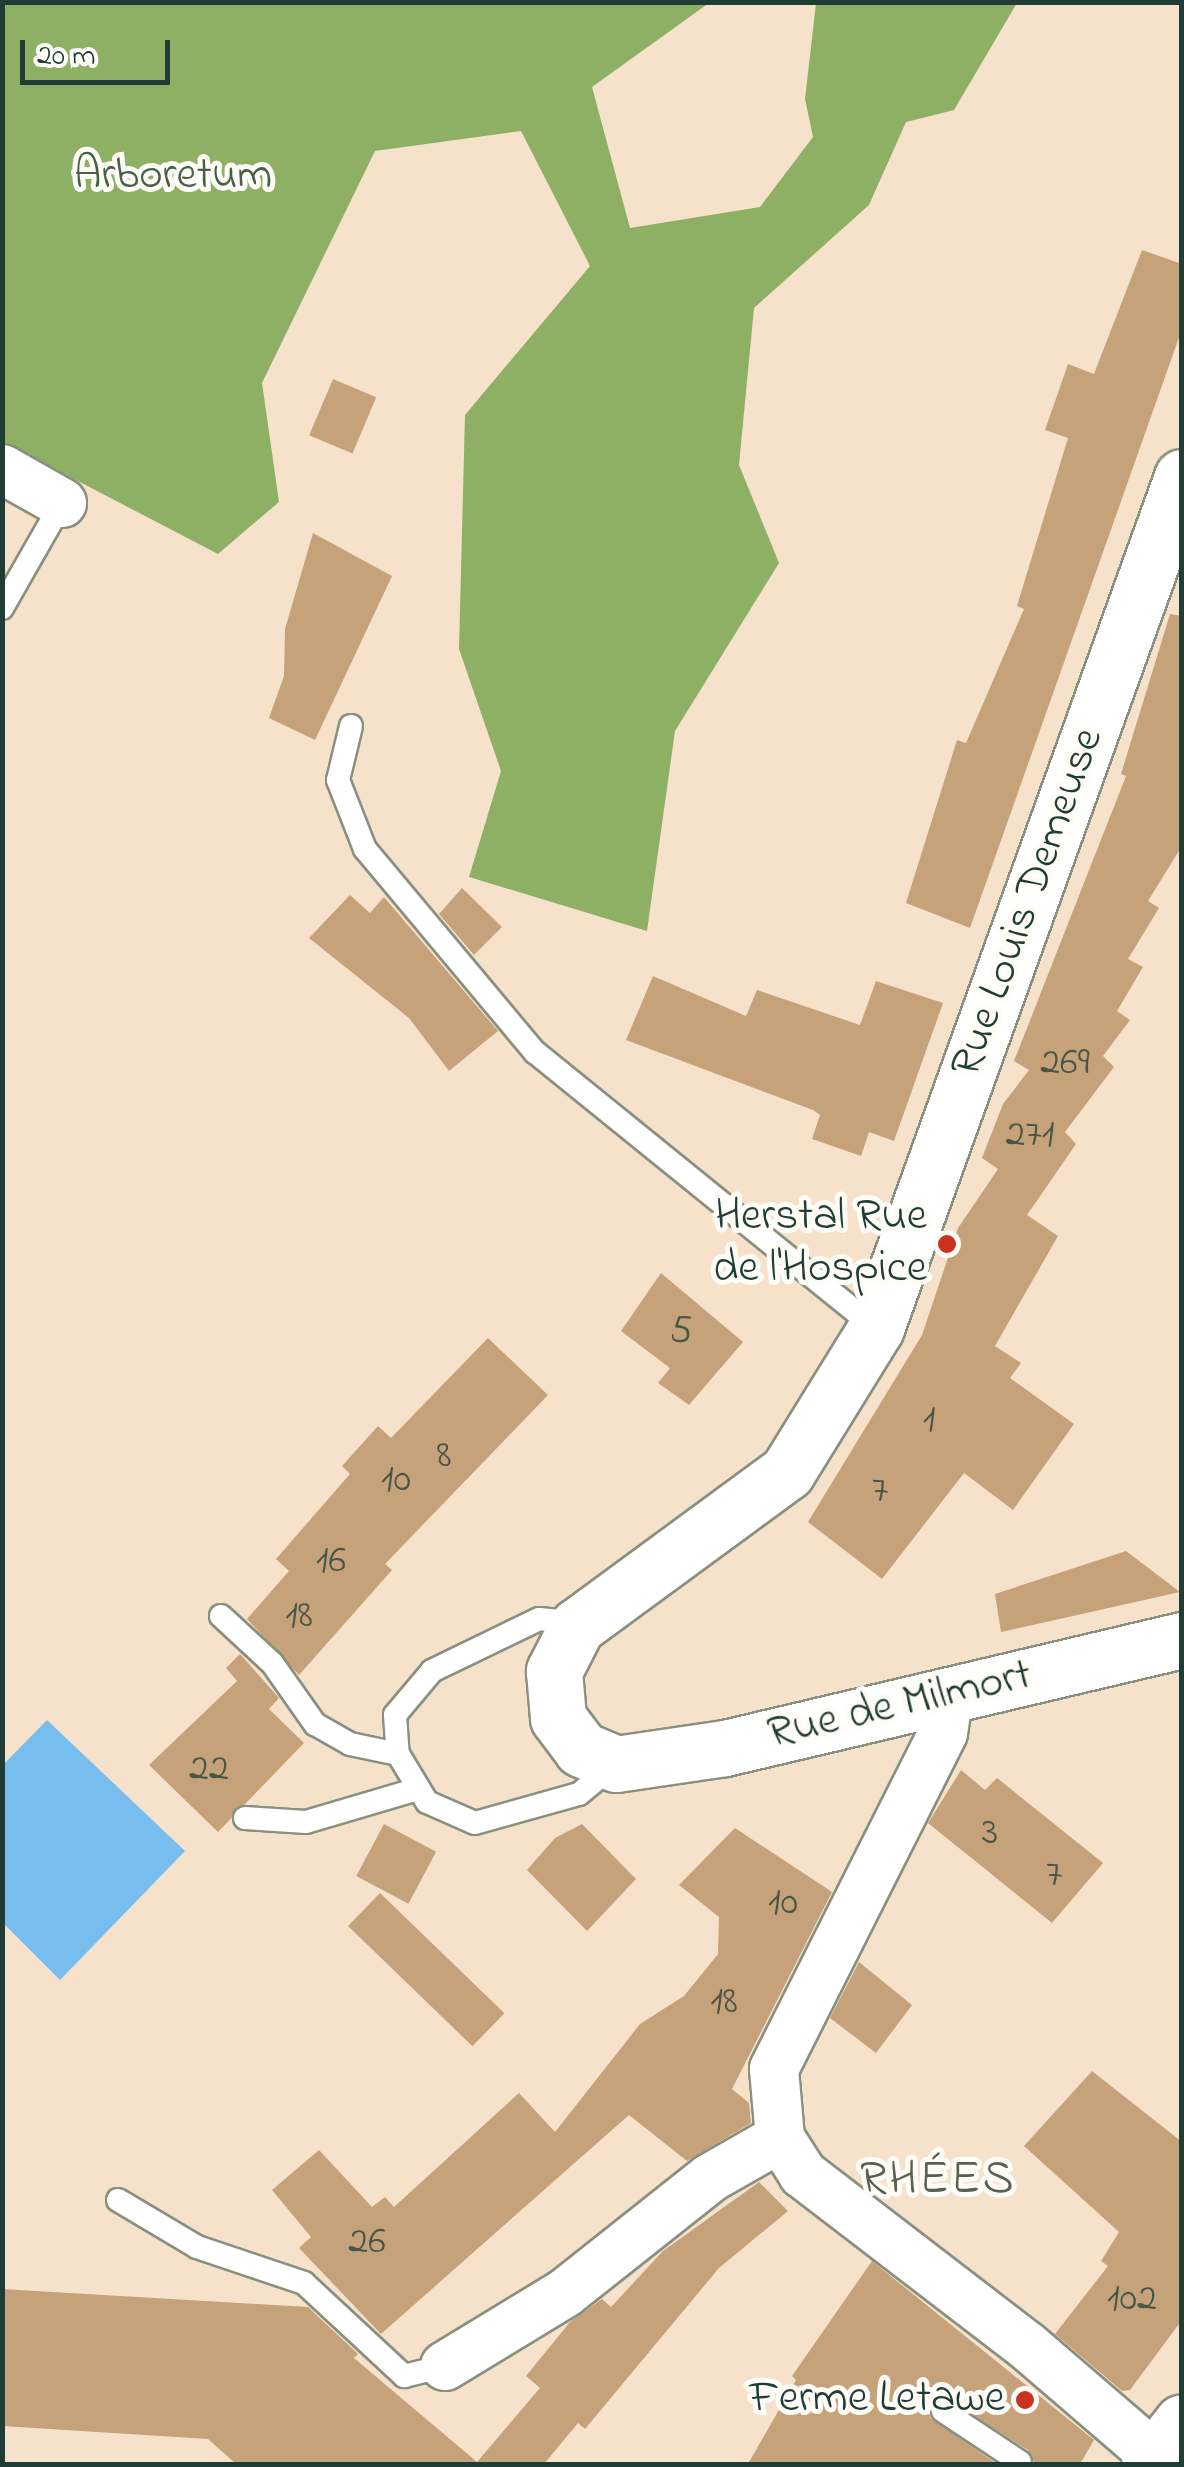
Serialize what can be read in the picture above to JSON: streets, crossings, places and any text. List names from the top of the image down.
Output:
{
  "streets": {
    "street": ["Rue Louis Demeuse", "Rue de Milmort"]
  },
  "districts": ["RHÉES"],
  "parks": ["Arboretum"],
  "places": ["Herstal Rue de l'Hospice", "Ferme Letawe"],
  "house_numbers": [
    "269",
    "271",
    "5",
    "1",
    "8",
    "10",
    "7",
    "16",
    "18",
    "22",
    "3",
    "7",
    "10",
    "18",
    "26",
    "102"
  ],
  "scale_bar": "20 m"
}
